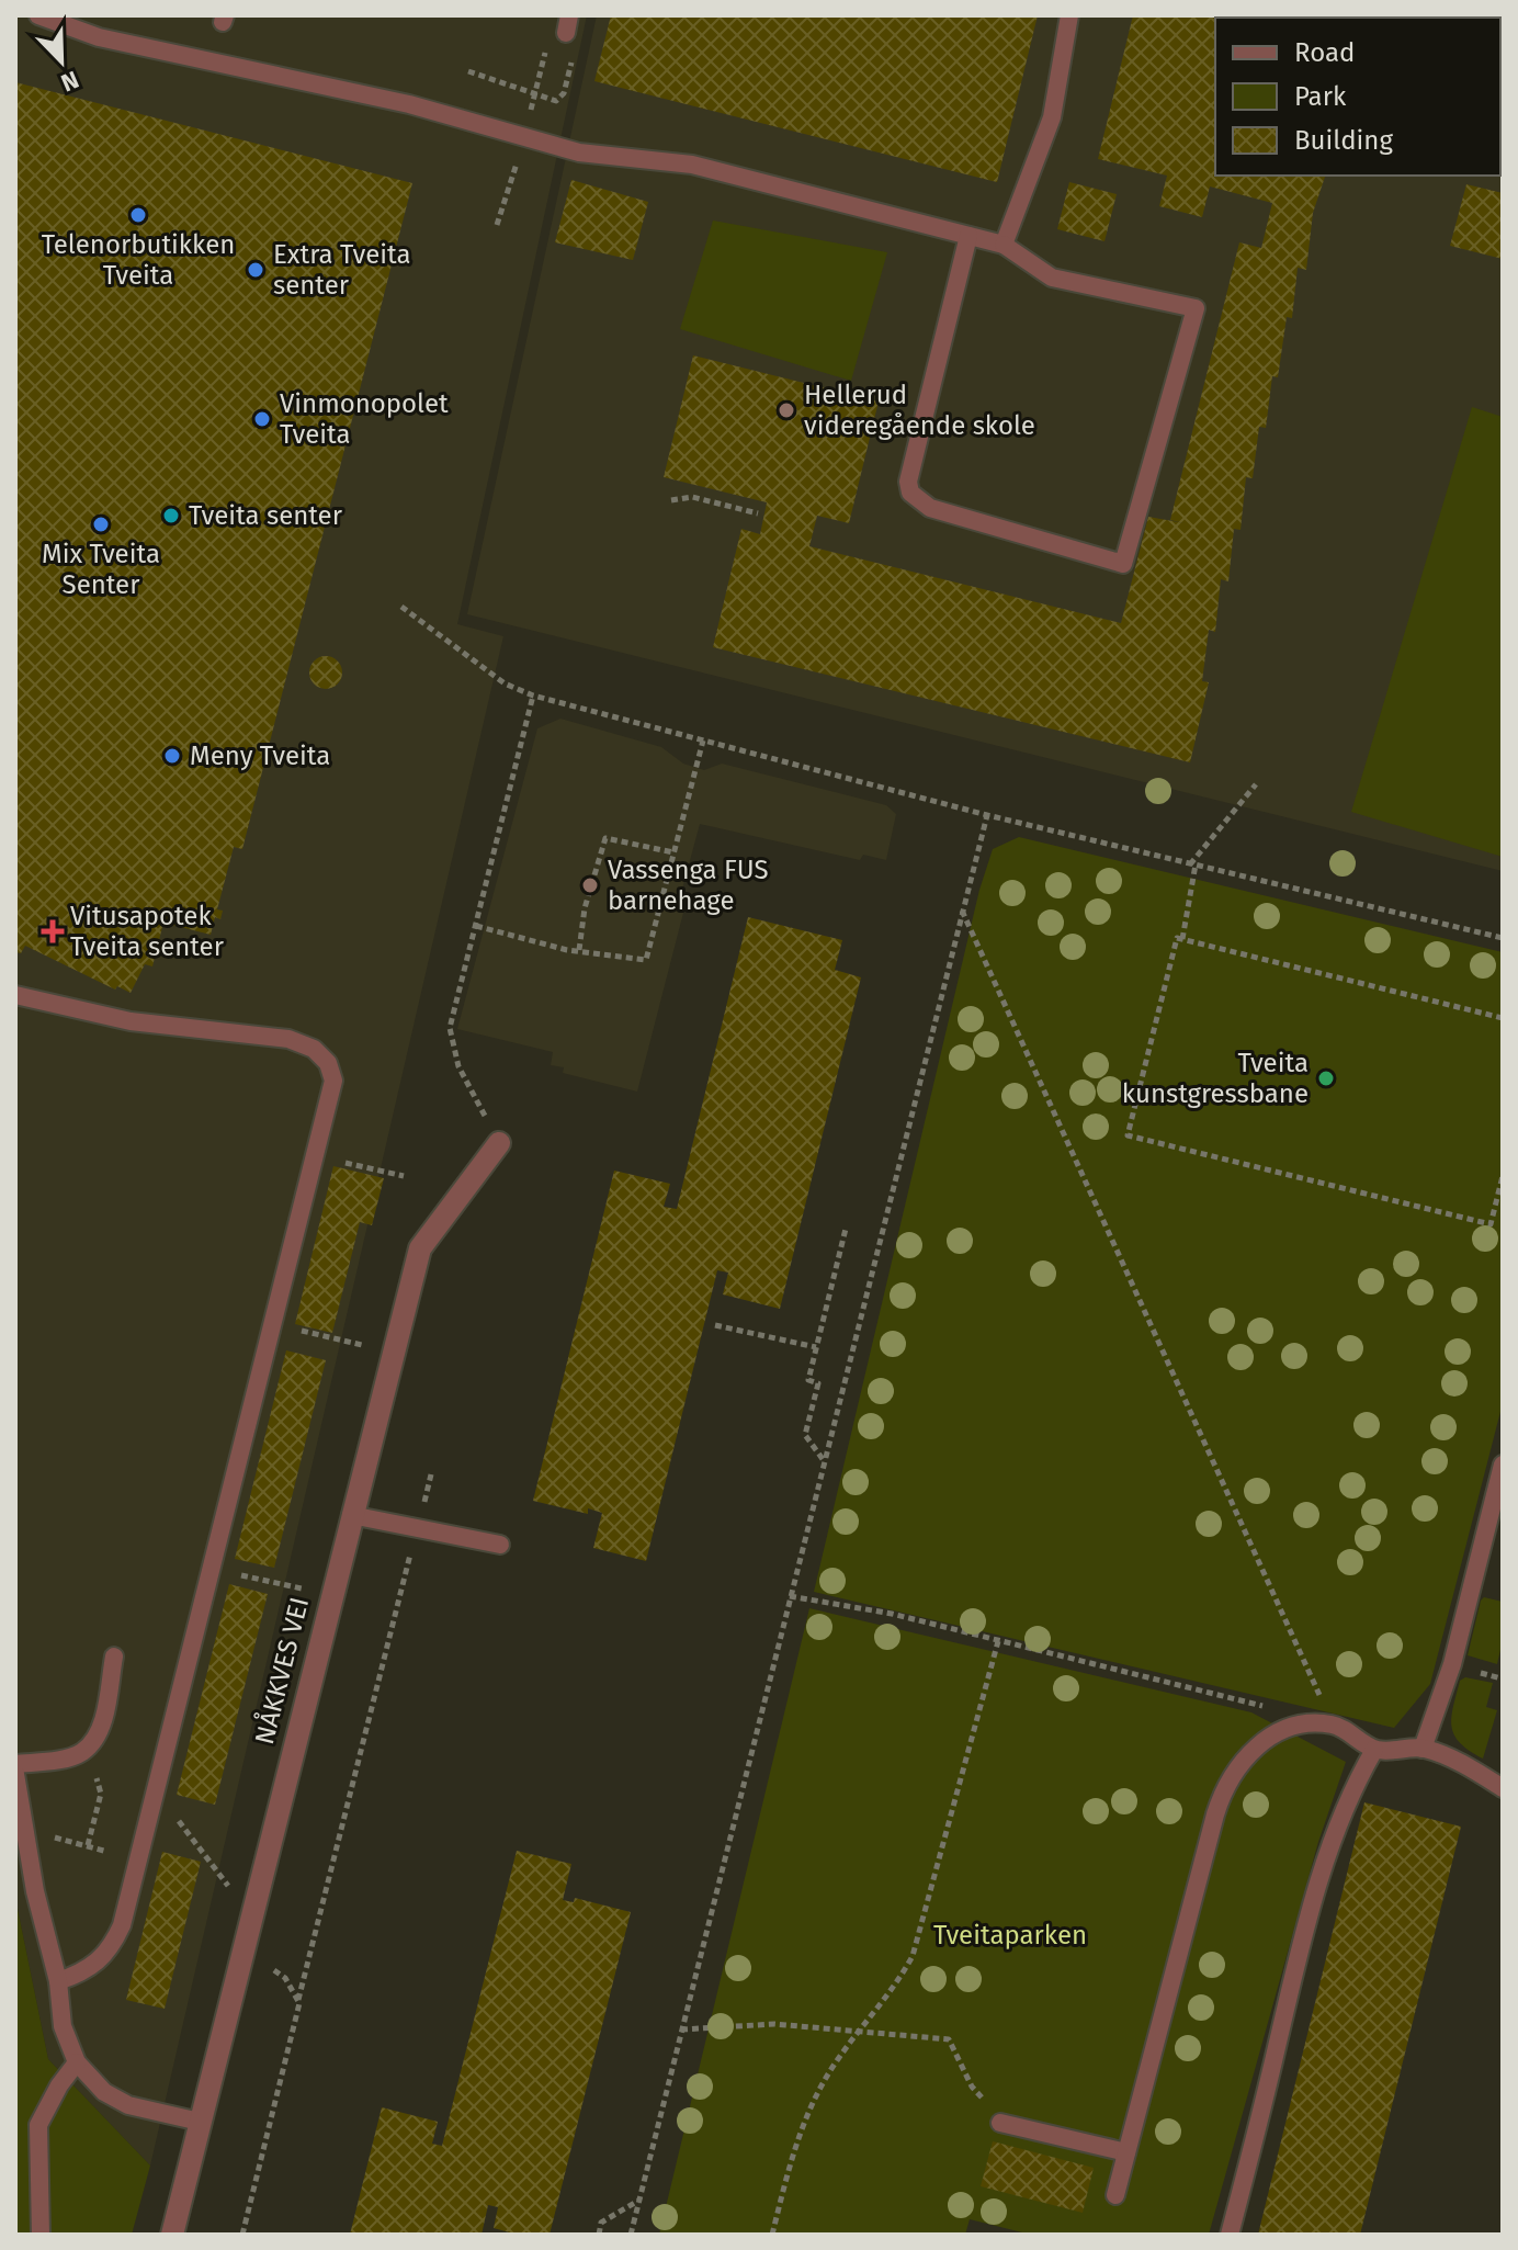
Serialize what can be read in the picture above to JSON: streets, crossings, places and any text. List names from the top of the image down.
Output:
{
  "streets": {
    "street": ["NÅKKVES VEI"]
  },
  "parks": ["Tveitaparken"],
  "places": {
    "other": [
      "Telenorbutikken Tveita",
      "Extra Tveita senter",
      "Hellerud videregående skole",
      "Vinmonopolet Tveita",
      "Tveita senter",
      "Mix Tveita Senter",
      "Meny Tveita",
      "Vassenga FUS barnehage",
      "Tveita kunstgressbane"
    ],
    "health": ["Vitusapotek Tveita senter"]
  },
  "legend": ["Road", "Park", "Building"],
  "north": "bottom right"
}
